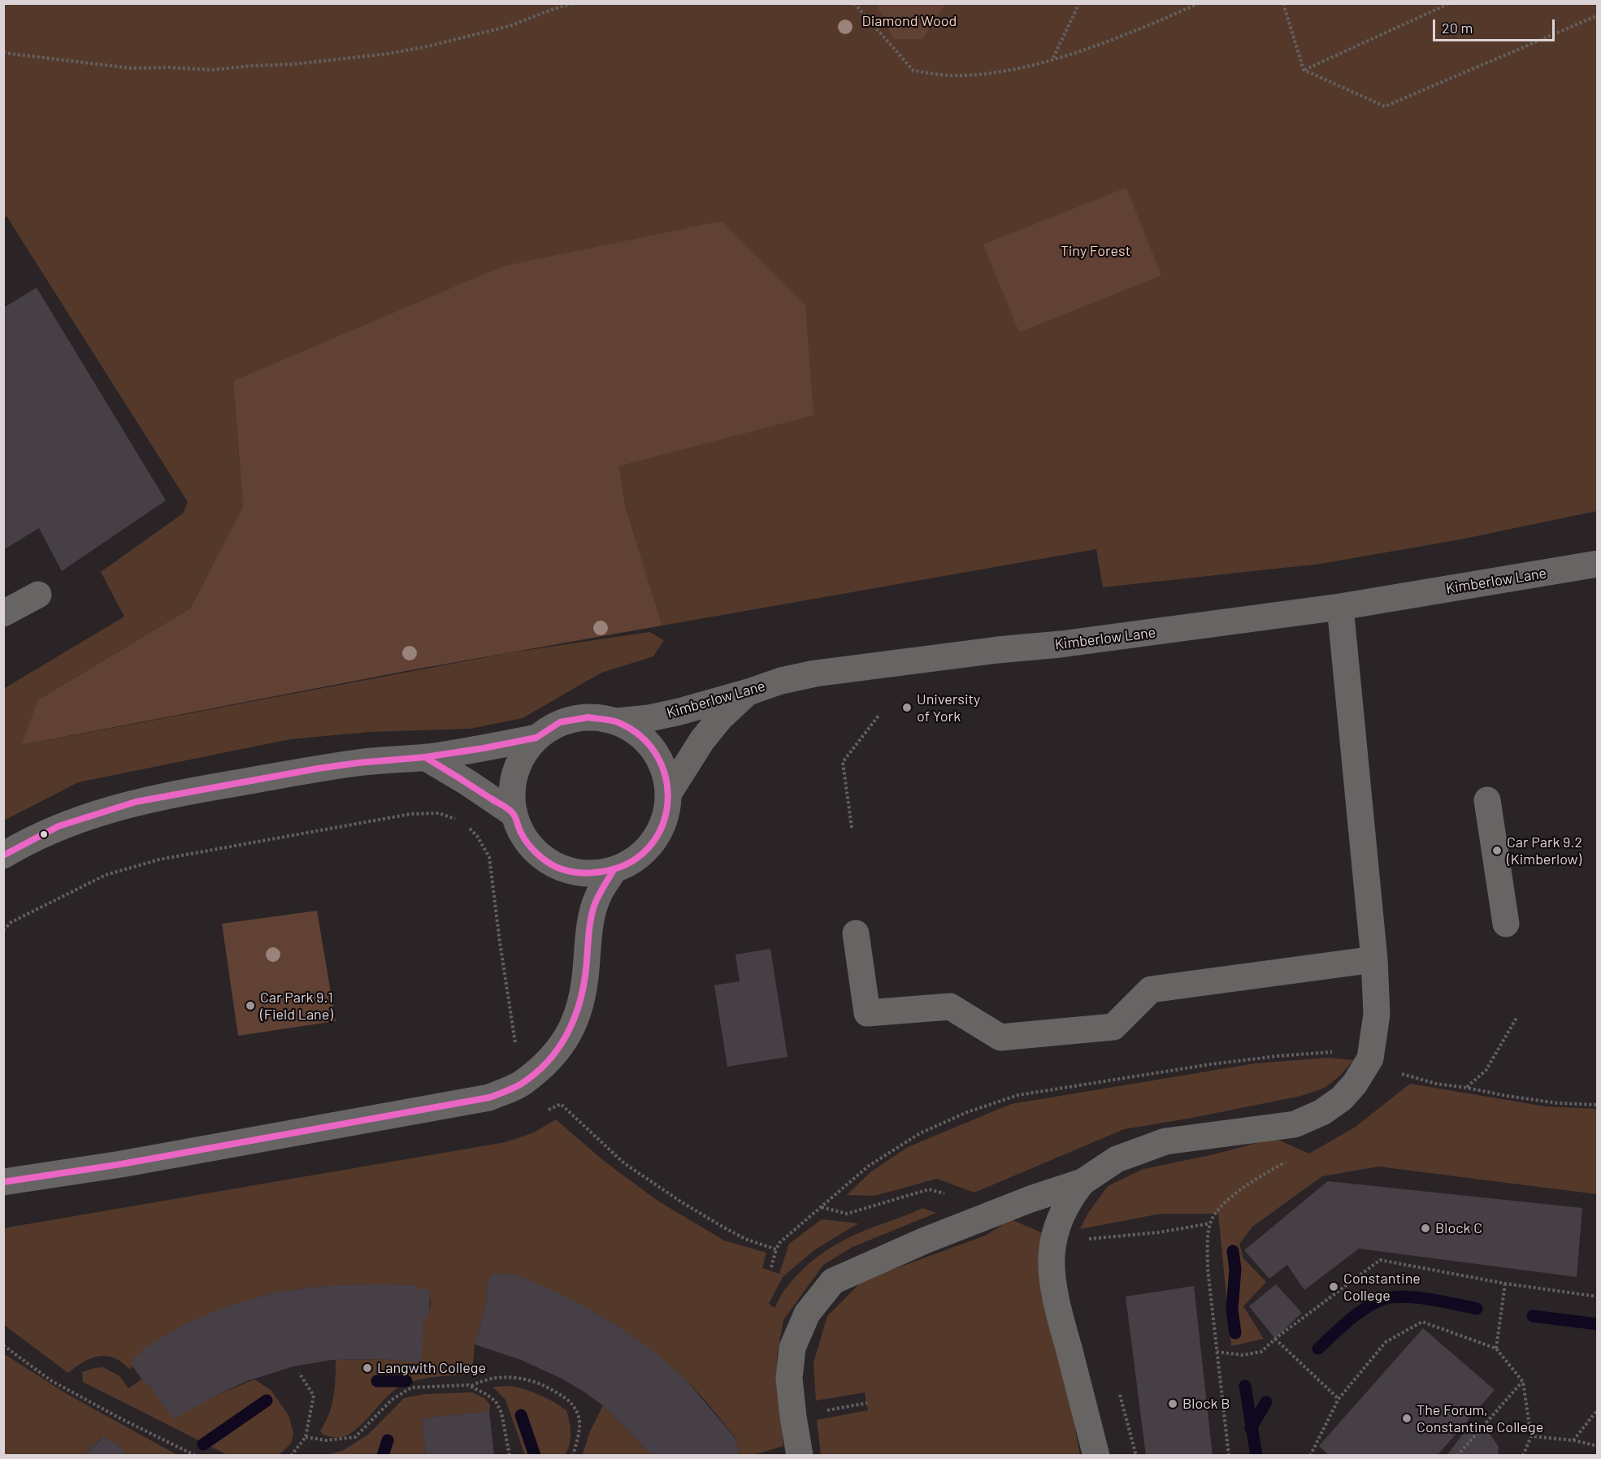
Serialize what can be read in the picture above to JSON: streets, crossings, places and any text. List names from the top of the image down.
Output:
{
  "streets": {
    "street": ["Kimberlow Lane"]
  },
  "parks": ["Diamond Wood", "Tiny Forest"],
  "places": [
    "University of York",
    "Car Park 9.2 (Kimberlow)",
    "Car Park 9.1 (Field Lane)",
    "Block C",
    "Constantine College",
    "Langwith College",
    "Block B",
    "The Forum, Constantine College"
  ],
  "scale_bar": "20 m"
}
